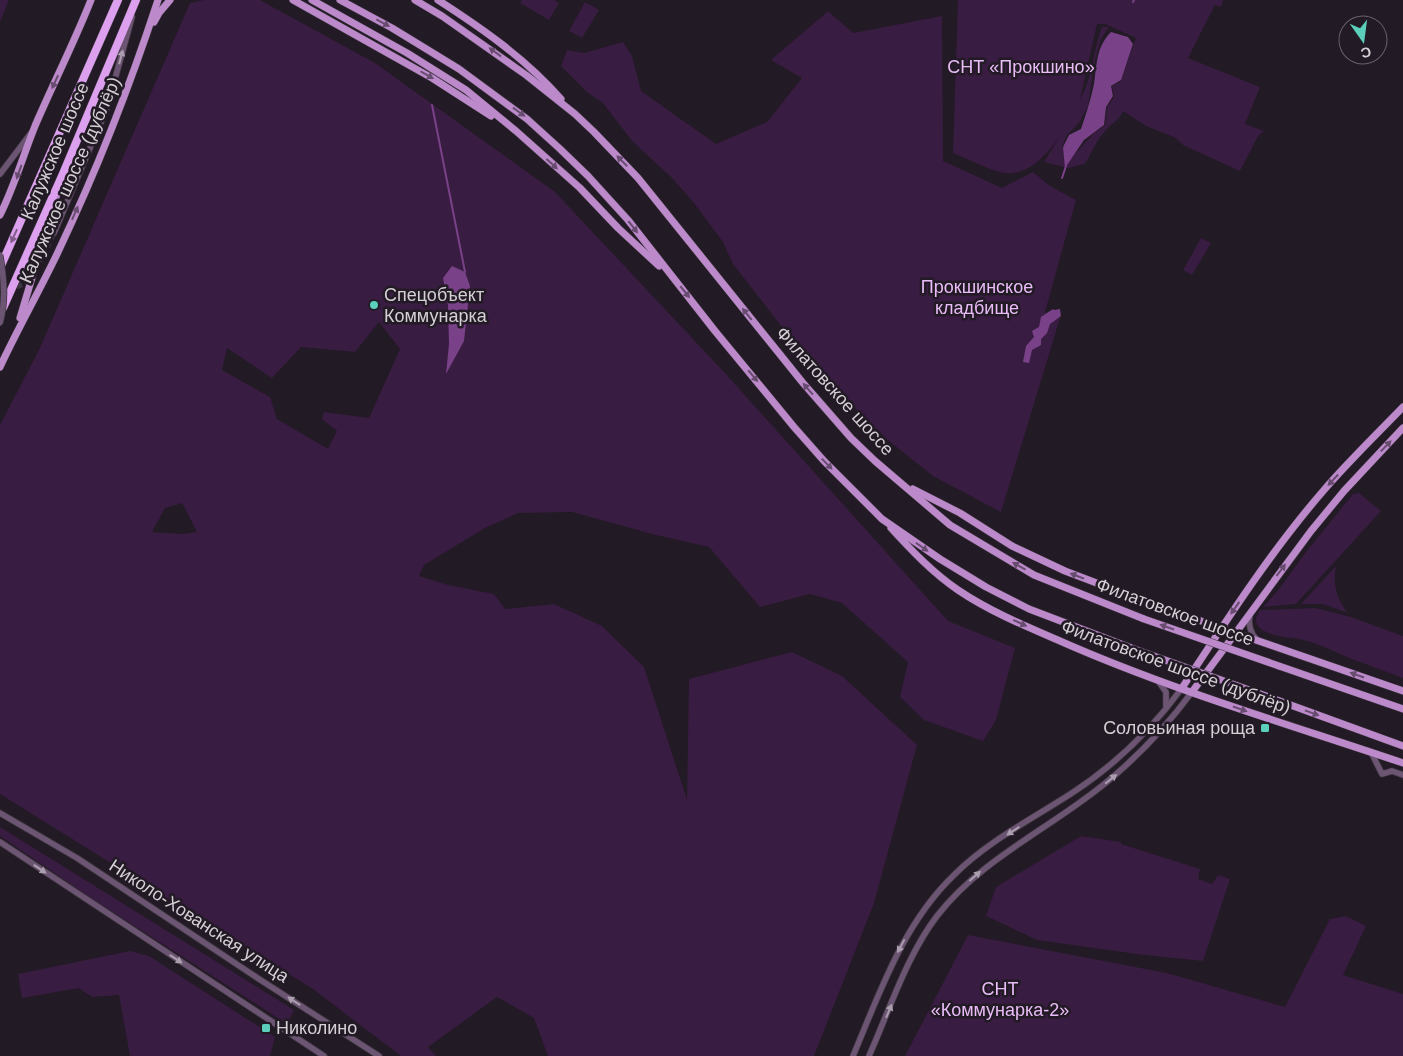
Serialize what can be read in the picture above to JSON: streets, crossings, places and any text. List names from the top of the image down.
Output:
{
  "streets": {
    "highway": ["Калужское шоссе"],
    "main road": ["Калужское шоссе (дублёр)", "Филатовское шоссе", "Филатовское шоссе (дублёр)"],
    "street": ["Николо-Хованская улица"]
  },
  "parks": ["СНТ «Прокшино»", "Прокшинское кладбище", "СНТ «Коммунарка-2»"],
  "places": {
    "other": ["Спецобъект Коммунарка"],
    "transit": ["Соловьиная роща", "Николино"]
  },
  "north": "bottom"
}
